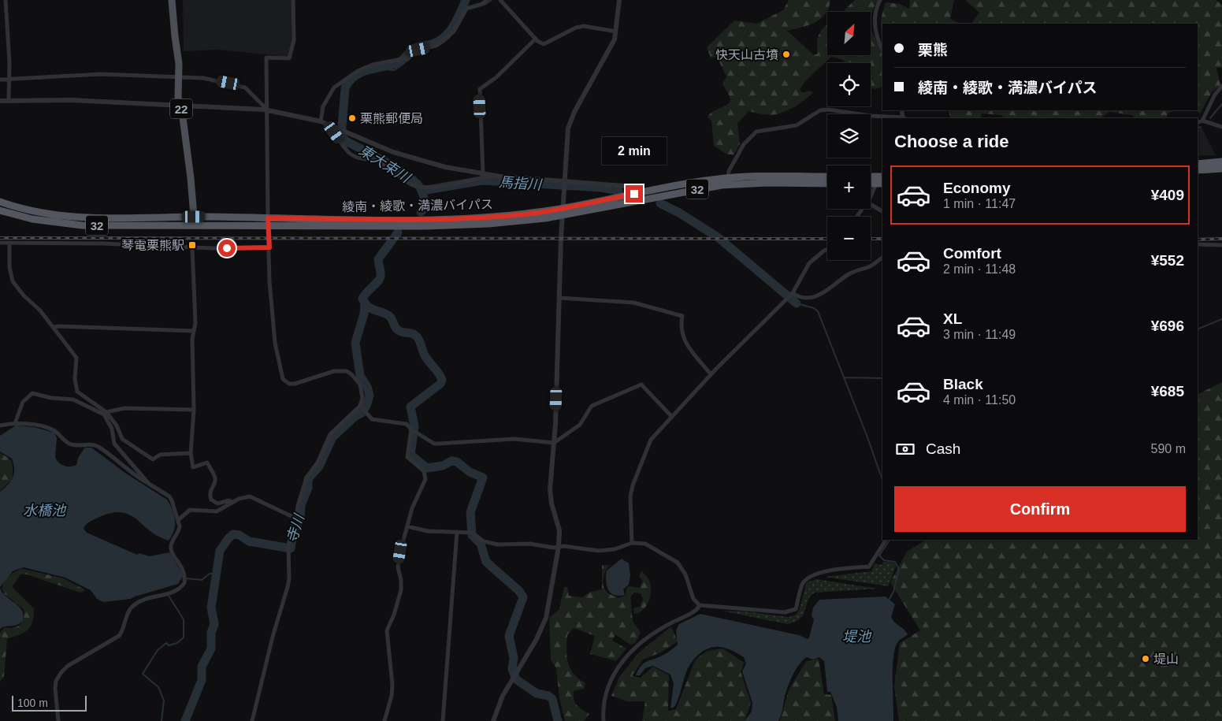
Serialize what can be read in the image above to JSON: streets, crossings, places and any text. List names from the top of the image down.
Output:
{
  "streets": {
    "highway": ["32", "綾南・綾歌・満濃バイパス"],
    "main road": ["22"]
  },
  "crossings": [
    ["22", "綾南・綾歌・満濃バイパス"]
  ],
  "water": [
    "東大束川",
    "馬指川",
    "水橋池",
    "寺川",
    "堤池"
  ],
  "places": {
    "other": ["快天山古墳", "栗熊郵便局", "堤山"],
    "transit": ["琴電栗熊駅"]
  },
  "scale_bar": "100 m",
  "north": "top right",
  "page": {
    "map_buttons": ["+", "−"],
    "banner": ["栗熊", "綾南・綾歌・満濃バイパス"],
    "heading": "Choose a ride",
    "bubble": "2 min",
    "list": [
      {
        "name": "Economy",
        "note": "1 min · 11:47",
        "value": "¥409"
      },
      {
        "name": "Comfort",
        "note": "2 min · 11:48",
        "value": "¥552"
      },
      {
        "name": "XL",
        "note": "3 min · 11:49",
        "value": "¥696"
      },
      {
        "name": "Black",
        "note": "4 min · 11:50",
        "value": "¥685"
      }
    ],
    "pay": ["Cash", "590 m"],
    "buttons": "Confirm",
    "scale": "100 m"
  }
}
